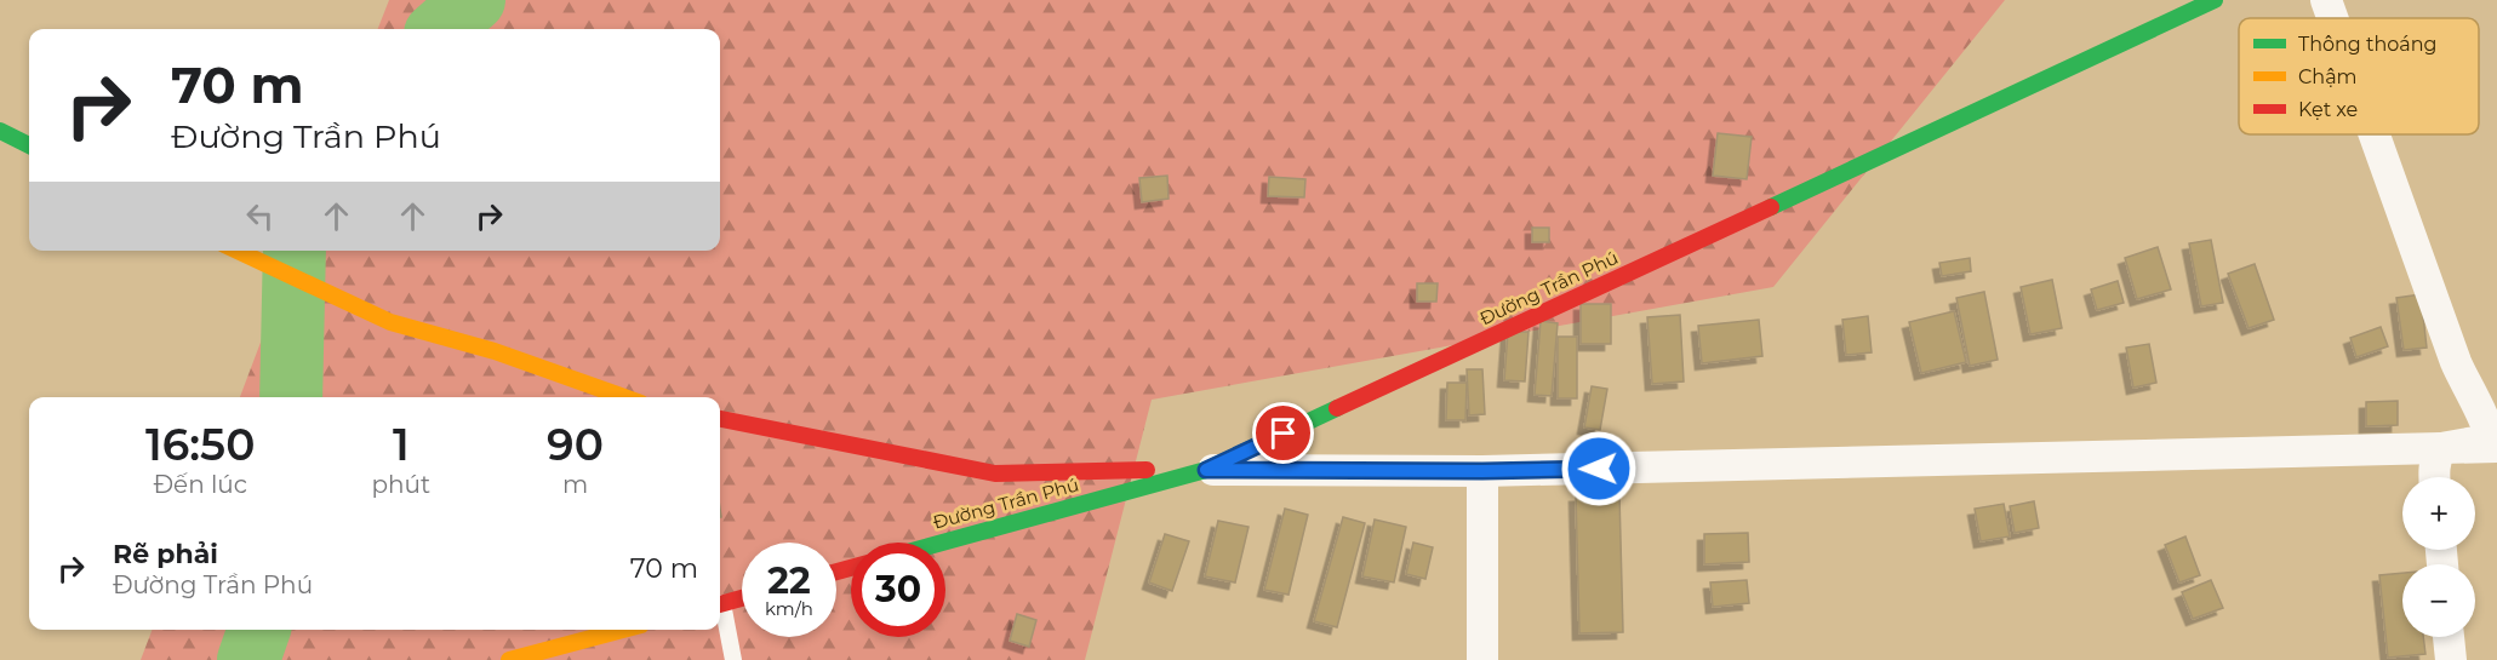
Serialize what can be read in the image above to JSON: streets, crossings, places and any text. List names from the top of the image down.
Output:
{
  "streets": {
    "main road": ["Đường Trần Phú"]
  },
  "legend": ["Thông thoáng", "Chậm", "Kẹt xe"],
  "page": {
    "turn": ["70 m", "Đường Trần Phú"],
    "eta": [
      "16:50",
      "Đến lúc",
      "1",
      "phút",
      "90",
      "m"
    ],
    "map_buttons": ["+", "−"],
    "list": [
      {
        "name": "Rẽ phải",
        "note": "Đường Trần Phú",
        "value": "70 m"
      }
    ],
    "speed": "22 km/h",
    "limit": "30"
  }
}
